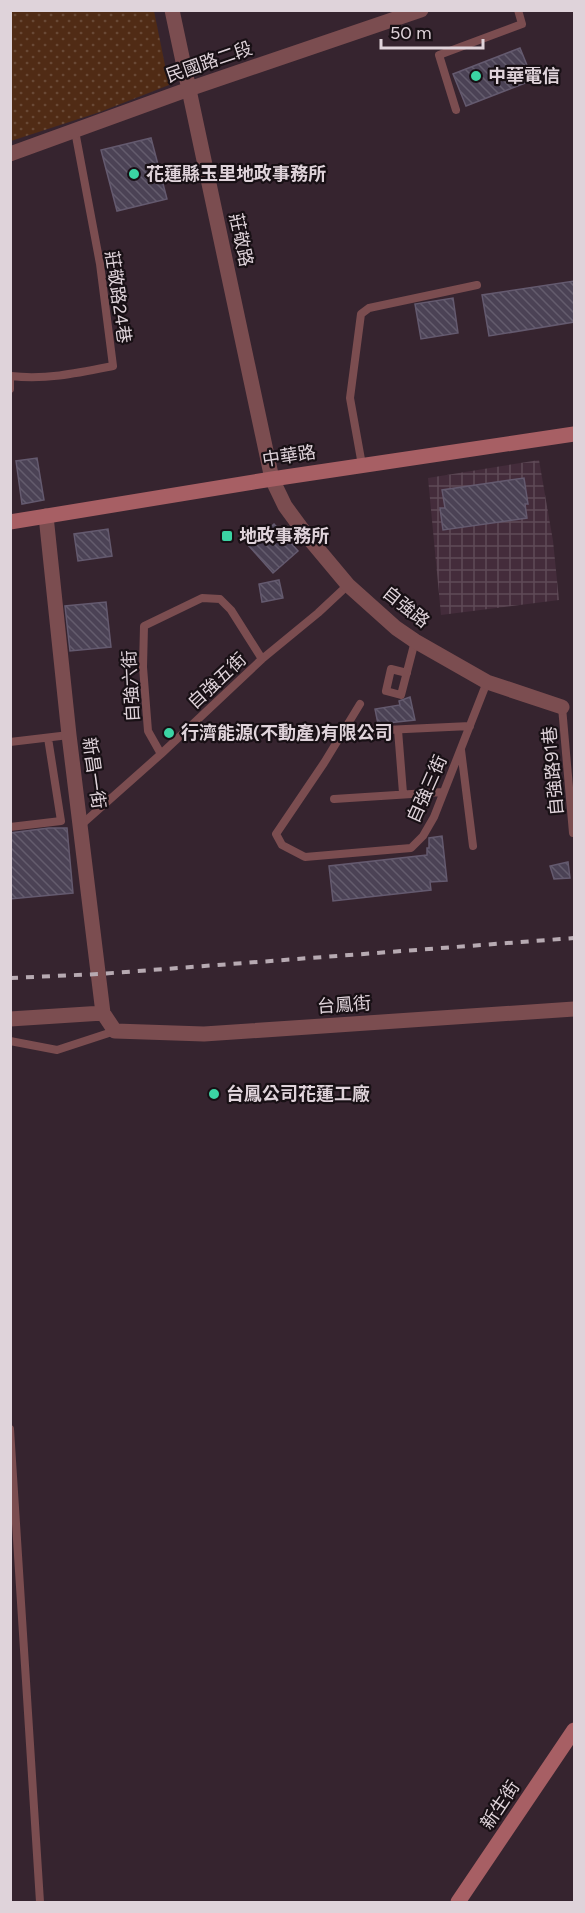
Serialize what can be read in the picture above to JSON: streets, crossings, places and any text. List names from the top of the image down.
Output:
{
  "streets": {
    "street": [
      "民國路二段",
      "莊敬路",
      "中華路",
      "自強路",
      "新昌一街",
      "台鳳街",
      "新生街"
    ],
    "lane": [
      "莊敬路24巷",
      "自強五街",
      "自強六街",
      "自強路91巷",
      "自強三街"
    ]
  },
  "crossings": [
    ["民國路二段", "莊敬路"],
    ["民國路二段", "莊敬路24巷"],
    ["莊敬路", "中華路"],
    ["莊敬路", "自強路"],
    ["中華路", "自強路"],
    ["中華路", "新昌一街"],
    ["自強路", "自強五街"],
    ["自強路", "自強路91巷"],
    ["自強路", "自強三街"],
    ["自強五街", "自強六街"],
    ["自強五街", "新昌一街"],
    ["新昌一街", "台鳳街"]
  ],
  "places": {
    "other": [
      "中華電信",
      "花蓮縣玉里地政事務所",
      "行濟能源(不動產)有限公司",
      "台鳳公司花蓮工廠"
    ],
    "transit": ["地政事務所"]
  },
  "scale_bar": "50 m"
}
